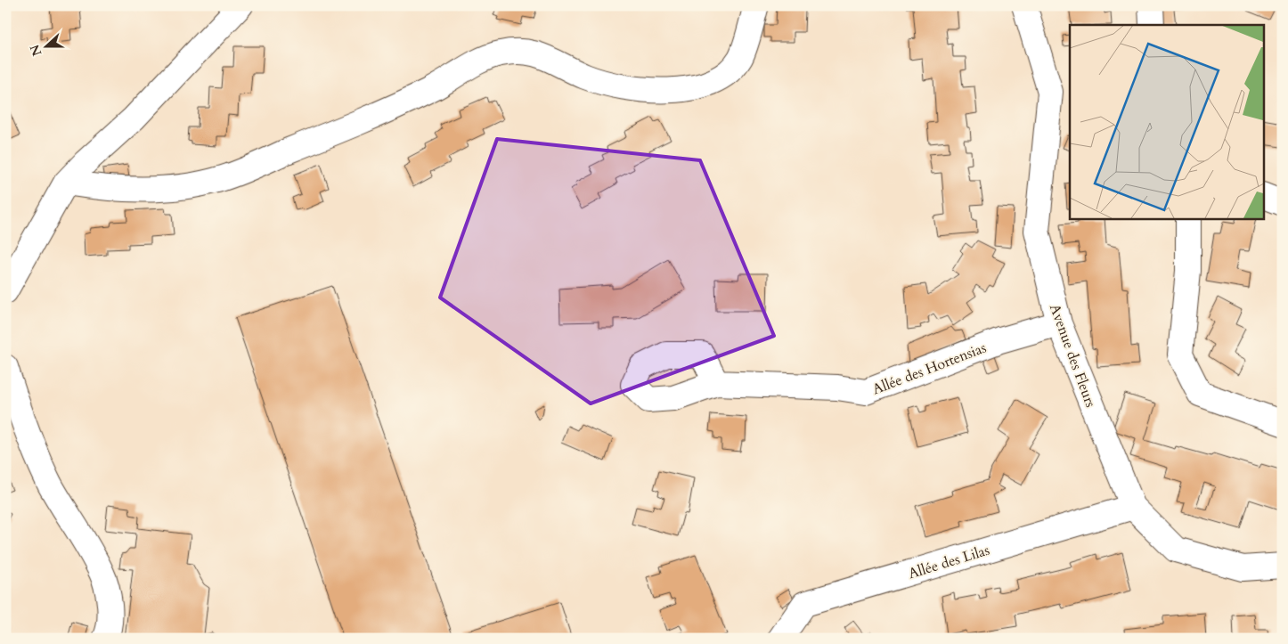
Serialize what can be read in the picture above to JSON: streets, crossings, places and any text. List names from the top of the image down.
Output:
{
  "streets": {
    "street": ["Avenue des Fleurs", "Allée des Hortensias", "Allée des Lilas"]
  },
  "crossings": [
    ["Avenue des Fleurs", "Allée des Hortensias"],
    ["Avenue des Fleurs", "Allée des Lilas"]
  ],
  "north": "left"
}
